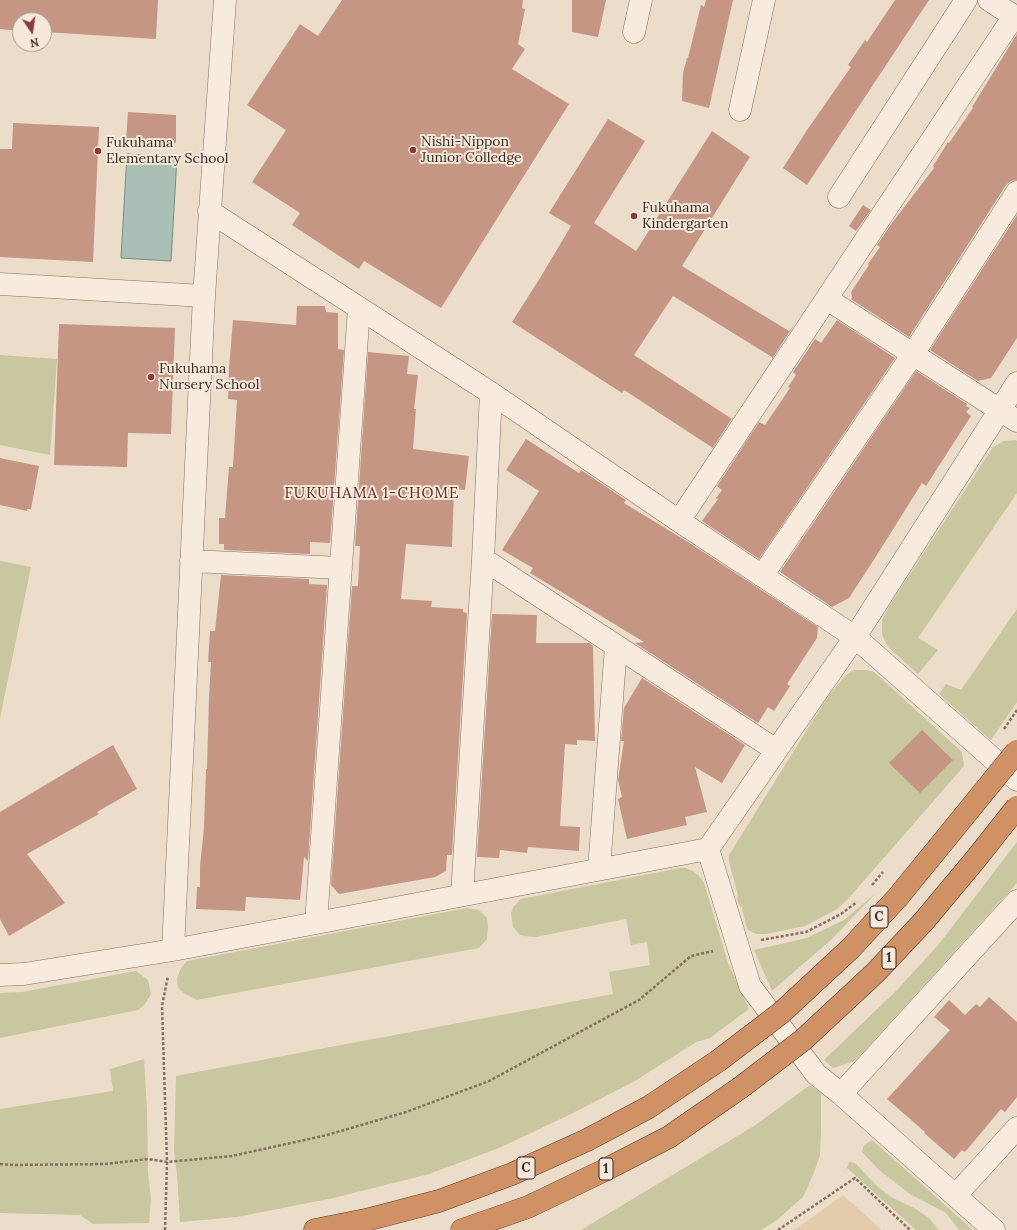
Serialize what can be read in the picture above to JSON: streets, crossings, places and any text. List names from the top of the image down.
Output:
{
  "streets": {
    "highway": ["C", "1"]
  },
  "districts": ["FUKUHAMA 1-CHOME"],
  "places": [
    "Nishi-Nippon Junior Colledge",
    "Fukuhama Elementary School",
    "Fukuhama Kindergarten",
    "Fukuhama Nursery School"
  ],
  "north": "bottom"
}
